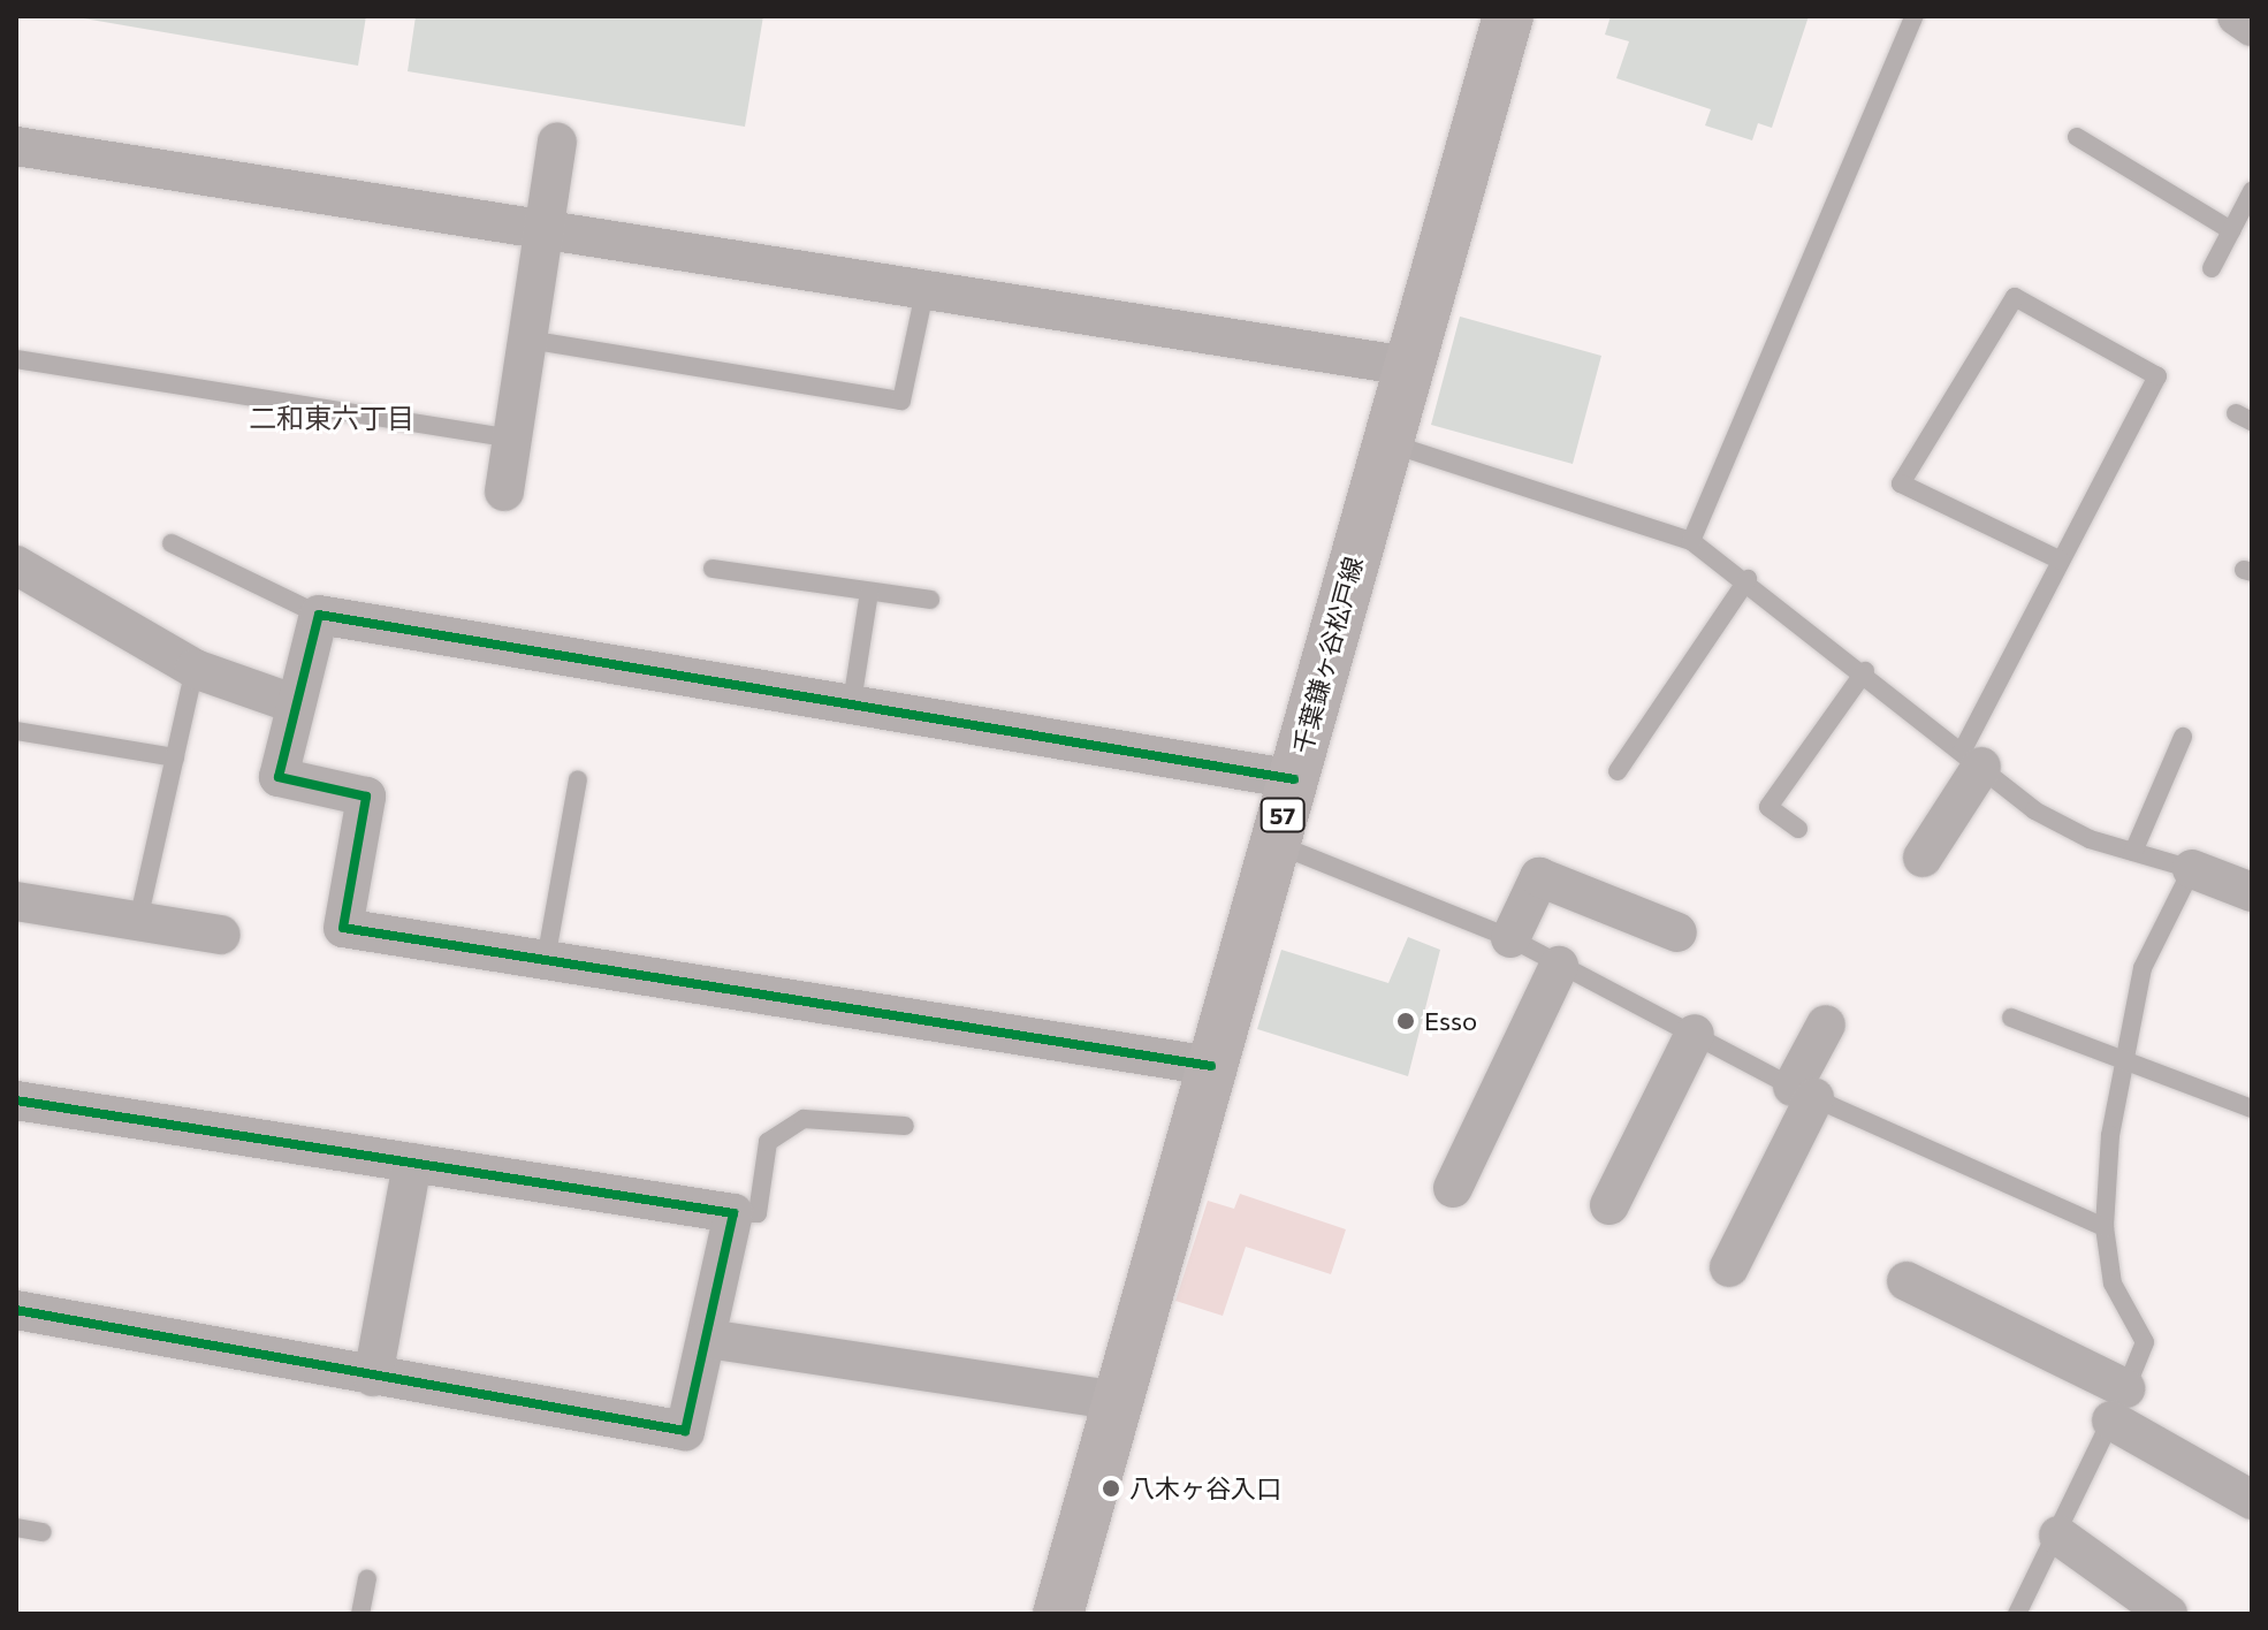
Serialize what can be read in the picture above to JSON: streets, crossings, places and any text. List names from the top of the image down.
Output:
{
  "streets": {
    "main road": ["千葉鎌ヶ谷松戸線", "57"]
  },
  "districts": ["二和東六丁目"],
  "places": ["Esso", "八木ヶ谷入口"]
}
